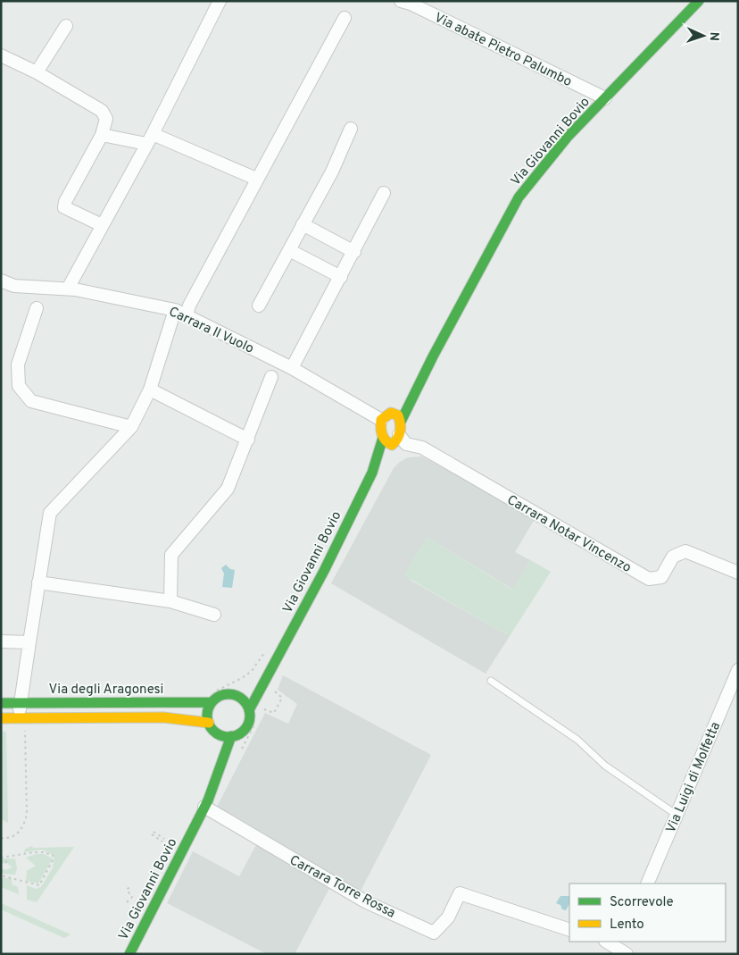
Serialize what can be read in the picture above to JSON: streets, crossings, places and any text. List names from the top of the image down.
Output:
{
  "streets": {
    "main road": ["Via Giovanni Bovio", "Via degli Aragonesi"],
    "street": [
      "Via abate Pietro Palumbo",
      "Carrara Il Vuolo",
      "Carrara Notar Vincenzo",
      "Via Luigi di Molfetta",
      "Carrara Torre Rossa"
    ]
  },
  "crossings": [
    ["Via abate Pietro Palumbo", "Via Giovanni Bovio"],
    ["Via Giovanni Bovio", "Via degli Aragonesi"],
    ["Via Giovanni Bovio", "Carrara Torre Rossa"]
  ],
  "legend": ["Scorrevole", "Lento"],
  "north": "right"
}
